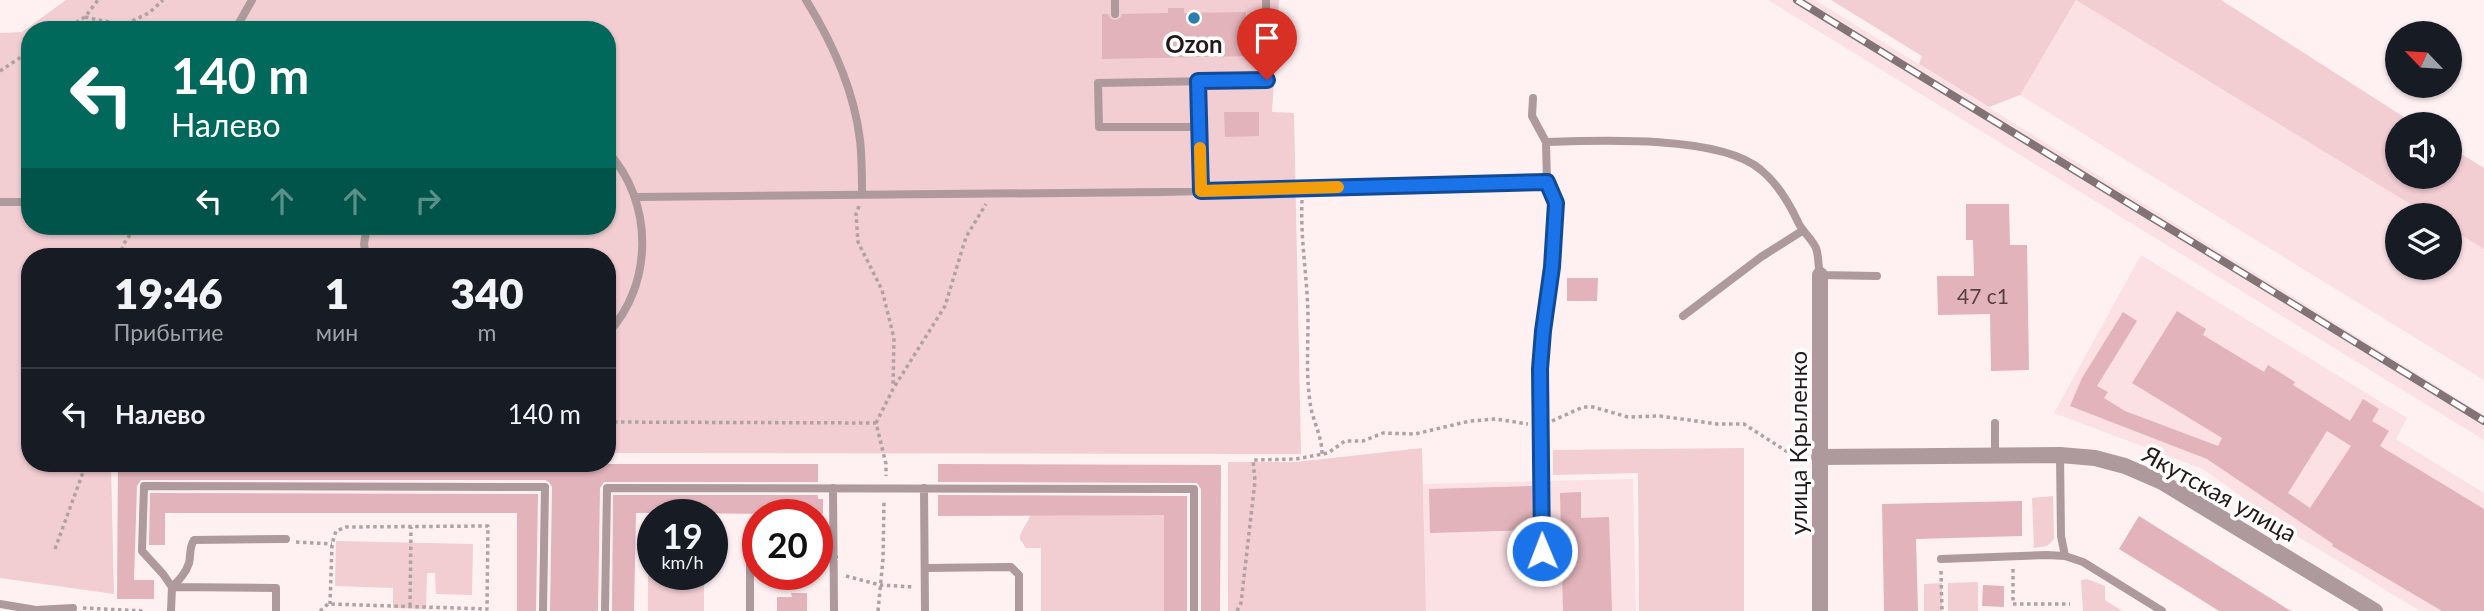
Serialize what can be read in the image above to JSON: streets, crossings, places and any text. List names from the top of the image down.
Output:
{
  "streets": {
    "street": ["улица Крыленко", "Якутская улица"]
  },
  "crossings": [
    ["улица Крыленко", "Якутская улица"]
  ],
  "places": ["Ozon"],
  "house_numbers": ["47 с1"],
  "north": "top left",
  "page": {
    "turn": ["140 m", "Налево"],
    "eta": [
      "19:46",
      "Прибытие",
      "1",
      "мин",
      "340",
      "m"
    ],
    "list": [
      {
        "name": "Налево",
        "value": "140 m"
      }
    ],
    "speed": "19 km/h",
    "limit": "20"
  }
}
